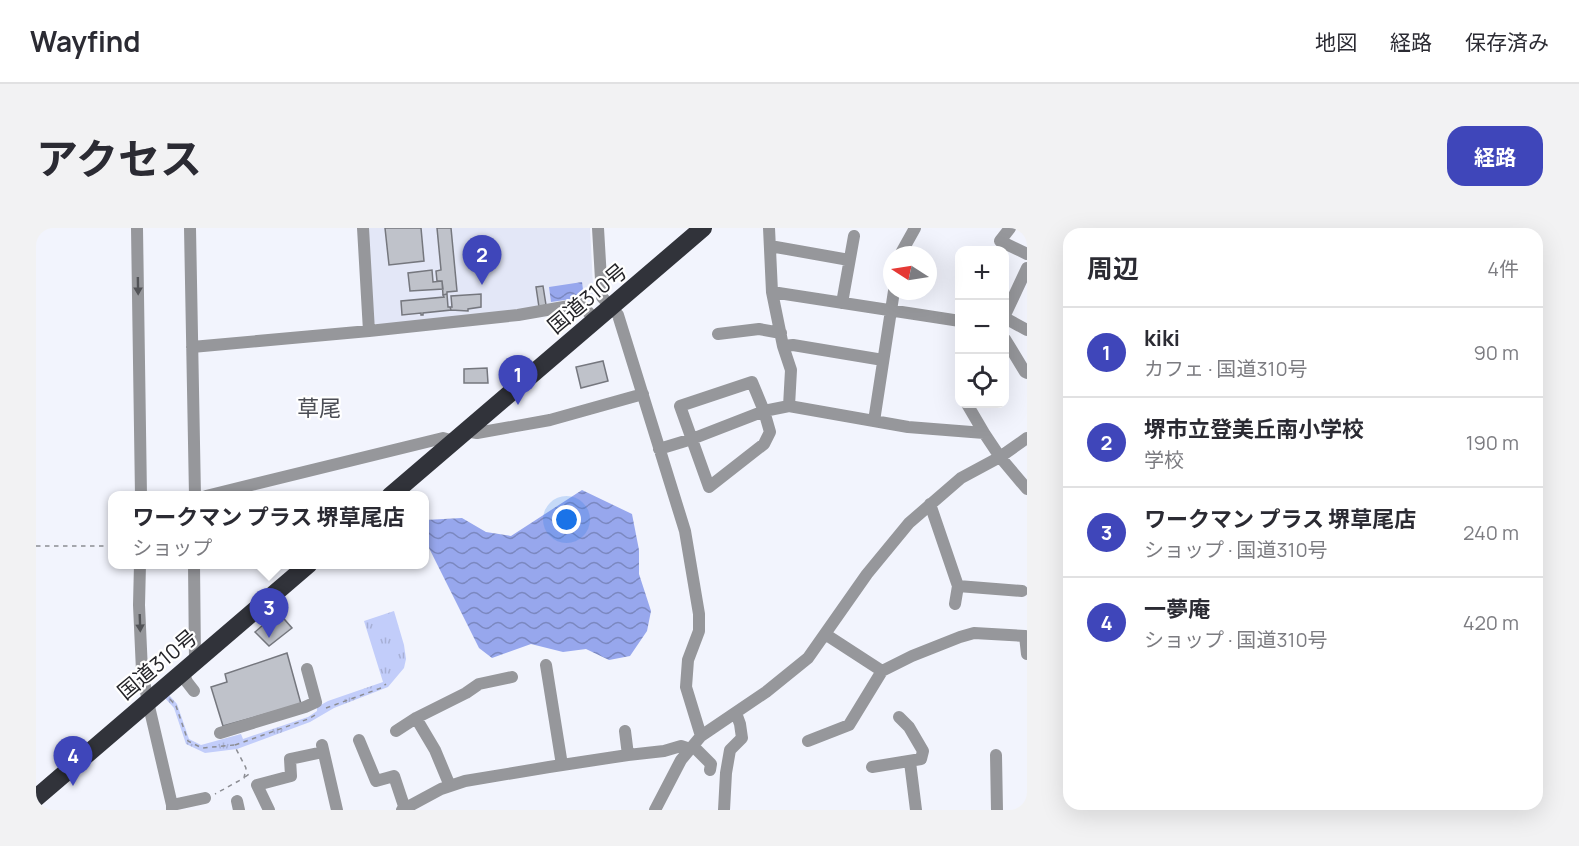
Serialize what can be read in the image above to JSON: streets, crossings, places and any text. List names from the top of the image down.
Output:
{
  "streets": {
    "highway": ["国道310号"]
  },
  "districts": ["草尾"],
  "north": "left",
  "page": {
    "header": "Wayfind",
    "nav": ["地図", "経路", "保存済み"],
    "title": "アクセス",
    "buttons": "経路",
    "heading": ["周辺", "4件"],
    "pins": [
      "2",
      "1",
      "3",
      "4"
    ],
    "map_buttons": ["+", "−"],
    "list": [
      {
        "mark": "1",
        "name": "kiki",
        "note": "カフェ · 国道310号",
        "value": "90 m"
      },
      {
        "mark": "2",
        "name": "堺市立登美丘南小学校",
        "note": "学校",
        "value": "190 m"
      },
      {
        "mark": "3",
        "name": "ワークマン プラス 堺草尾店",
        "note": "ショップ · 国道310号",
        "value": "240 m"
      },
      {
        "mark": "4",
        "name": "一夢庵",
        "note": "ショップ · 国道310号",
        "value": "420 m"
      }
    ],
    "popup": ["ワークマン プラス 堺草尾店", "ショップ"]
  }
}
